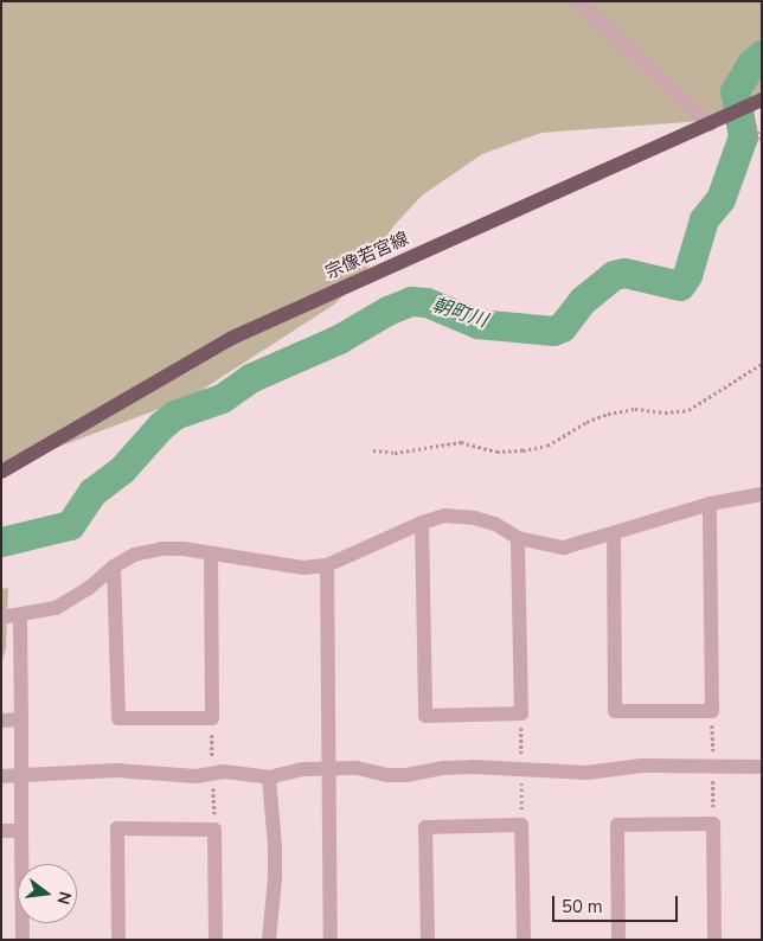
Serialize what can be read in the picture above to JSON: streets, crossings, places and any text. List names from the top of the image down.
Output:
{
  "streets": {
    "main road": ["宗像若宮線"]
  },
  "water": ["朝町川"],
  "scale_bar": "50 m",
  "north": "right"
}
